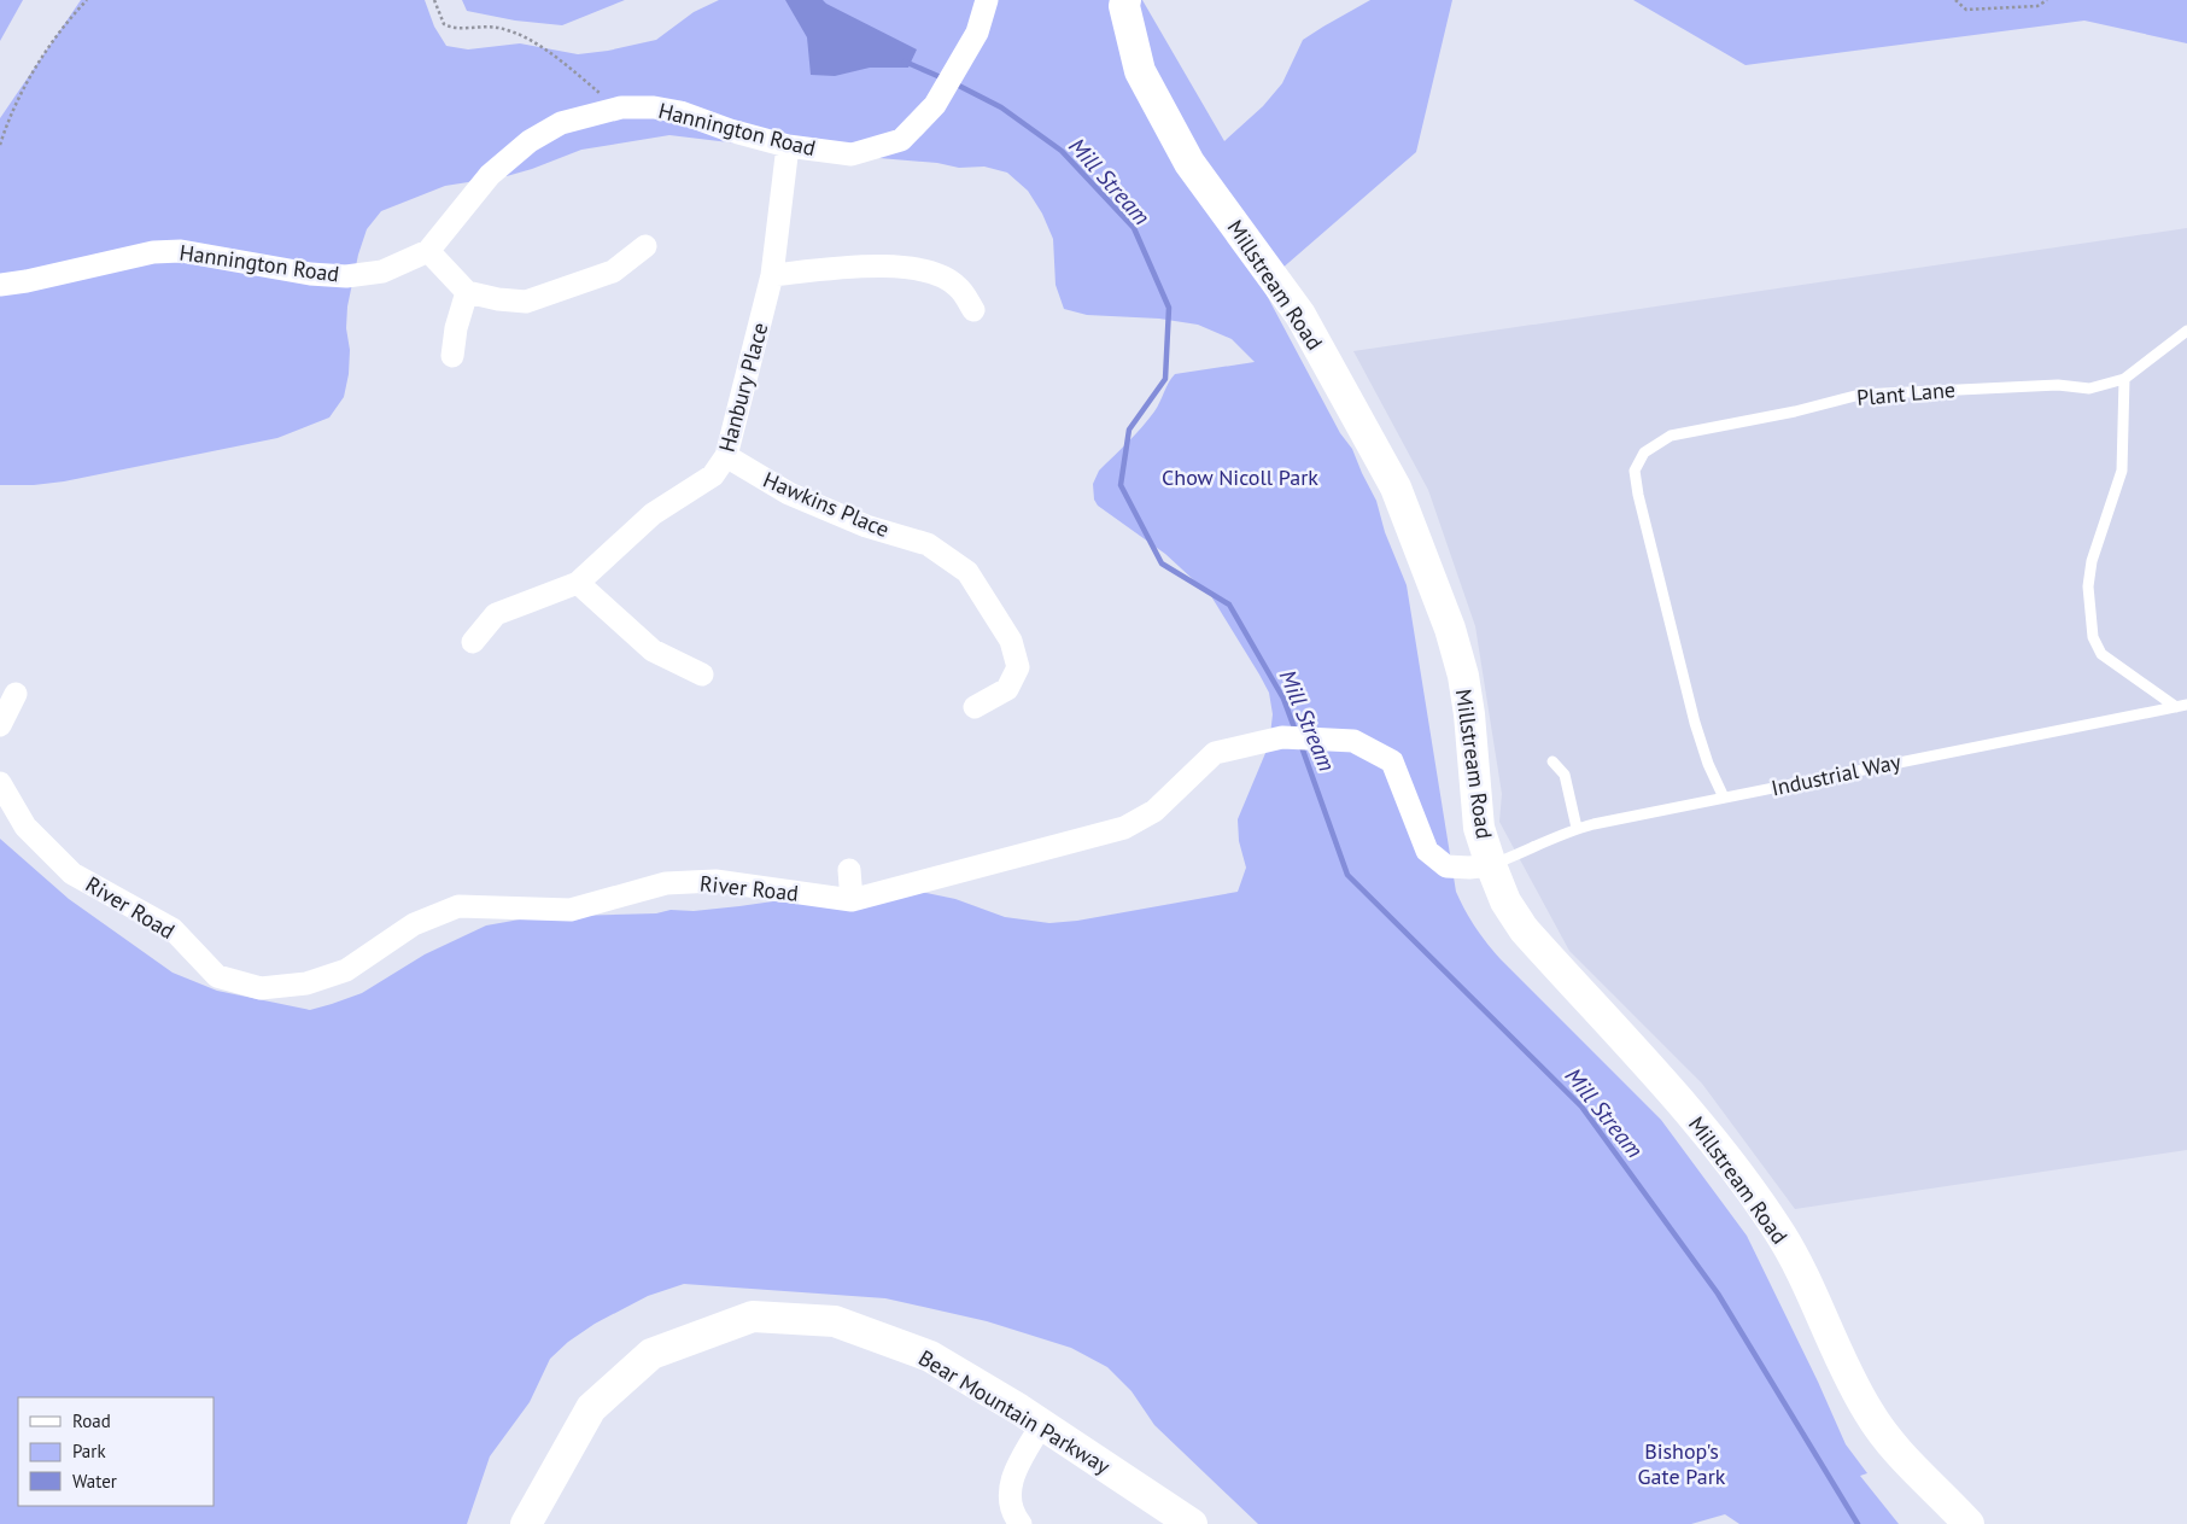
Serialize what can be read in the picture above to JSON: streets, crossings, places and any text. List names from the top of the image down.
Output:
{
  "streets": {
    "street": [
      "Hannington Road",
      "Millstream Road",
      "Hanbury Place",
      "Hawkins Place",
      "River Road",
      "Bear Mountain Parkway"
    ],
    "lane": ["Plant Lane", "Industrial Way"]
  },
  "crossings": [
    ["Hannington Road", "Hanbury Place"],
    ["Millstream Road", "Industrial Way"],
    ["Millstream Road", "River Road"],
    ["Hanbury Place", "Hawkins Place"],
    ["Plant Lane", "Industrial Way"],
    ["Industrial Way", "River Road"]
  ],
  "water": ["Mill Stream"],
  "parks": ["Chow Nicoll Park", "Bishop's Gate Park"],
  "legend": ["Road", "Park", "Water"]
}
